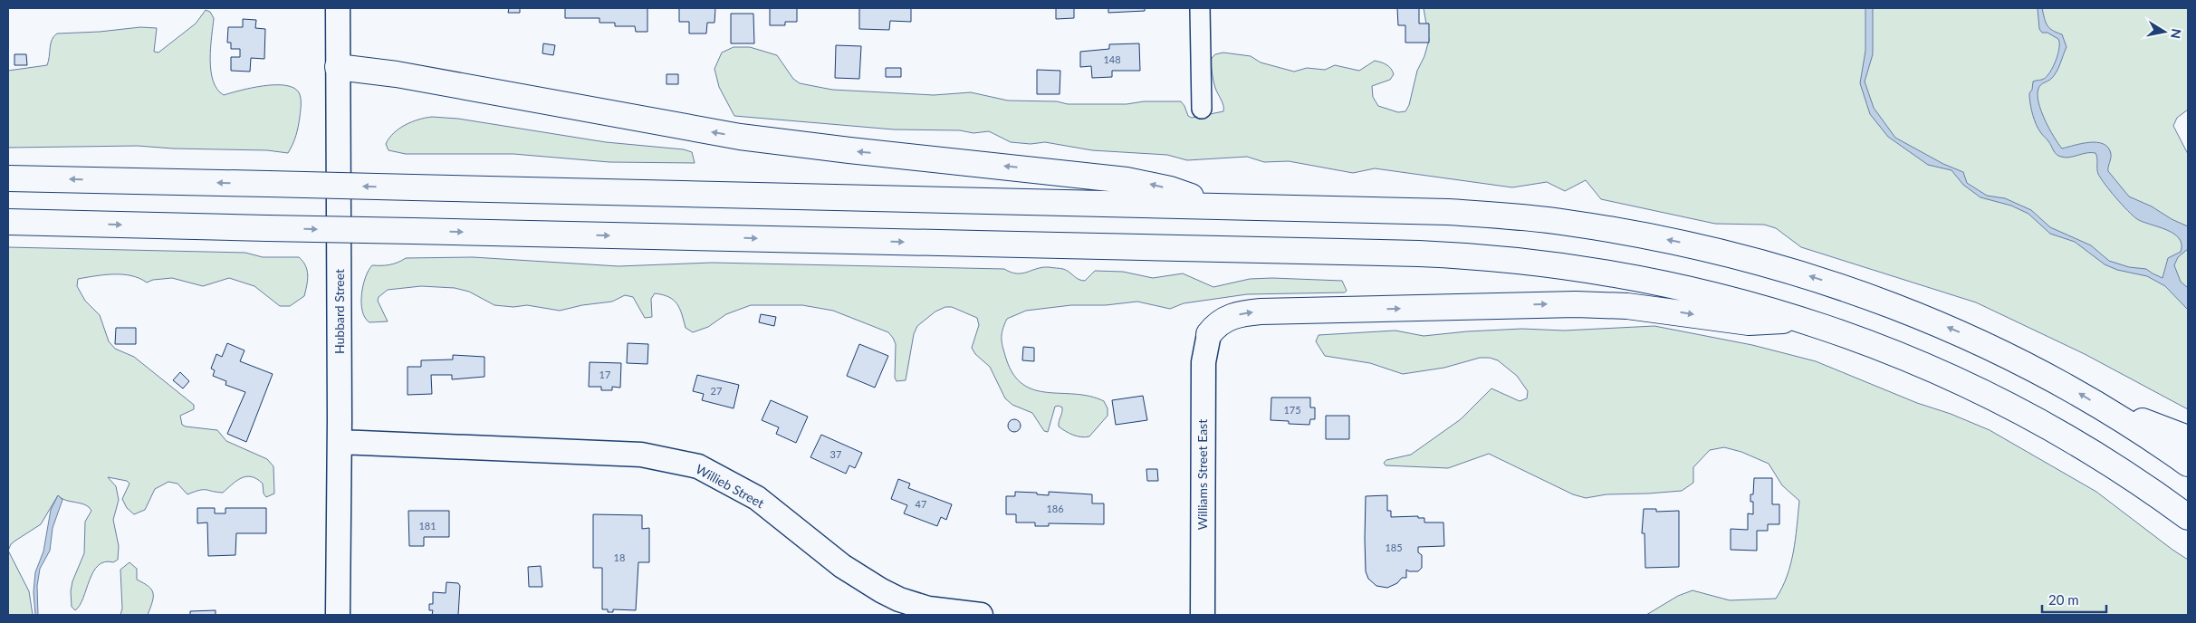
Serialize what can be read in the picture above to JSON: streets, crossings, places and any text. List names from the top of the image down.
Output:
{
  "streets": {
    "street": ["Hubbard Street", "Williams Street East", "Willieb Street"]
  },
  "crossings": [
    ["Hubbard Street", "Willieb Street"]
  ],
  "house_numbers": [
    "148",
    "17",
    "27",
    "175",
    "37",
    "47",
    "186",
    "181",
    "185",
    "18"
  ],
  "scale_bar": "20 m",
  "north": "right"
}
